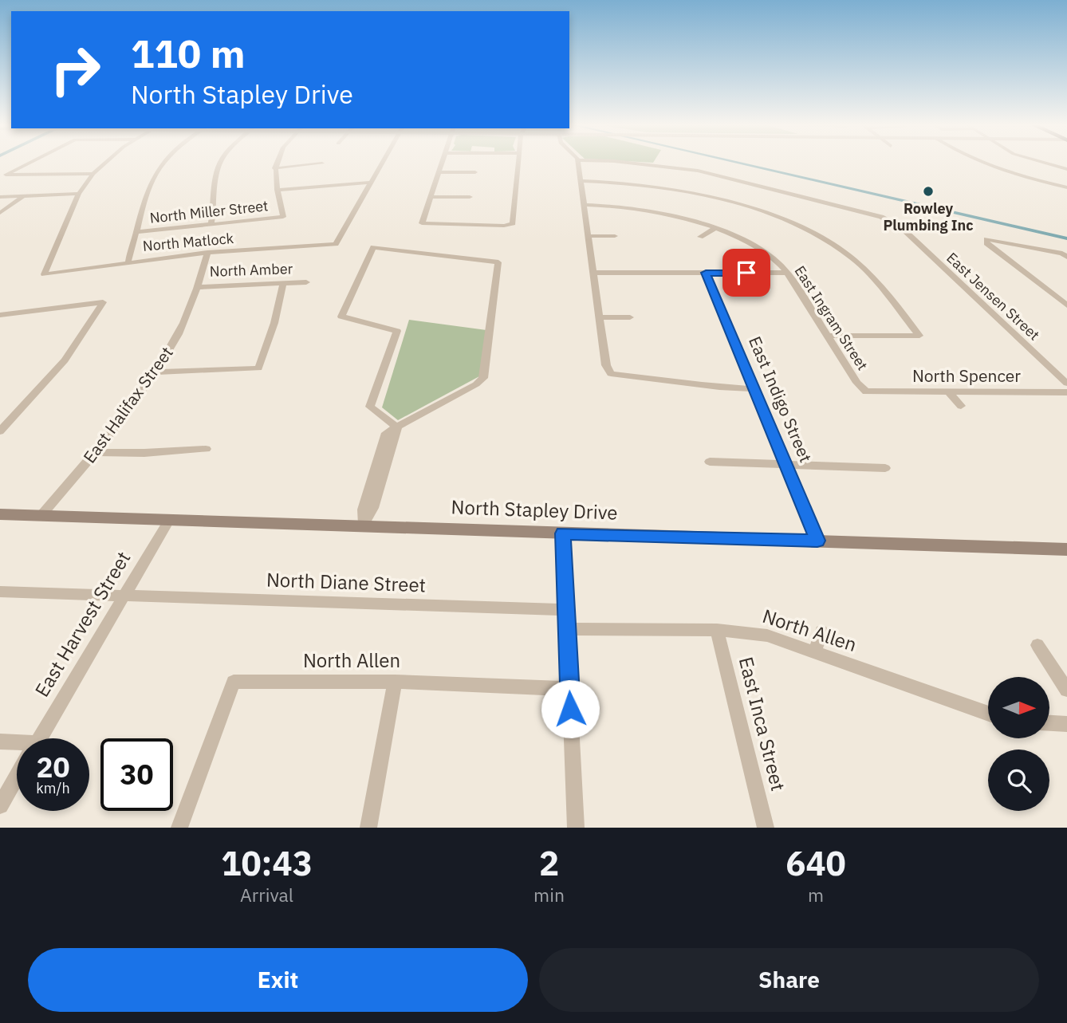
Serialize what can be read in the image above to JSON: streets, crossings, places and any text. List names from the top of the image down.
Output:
{
  "streets": {
    "main road": ["North Stapley Drive"],
    "street": [
      "North Miller Street",
      "North Matlock",
      "North Amber",
      "East Jensen Street",
      "East Ingram Street",
      "North Spencer",
      "East Indigo Street",
      "East Halifax Street",
      "North Diane Street",
      "East Harvest Street",
      "North Allen",
      "East Inca Street"
    ]
  },
  "crossings": [
    ["North Matlock", "East Halifax Street"],
    ["North Amber", "East Halifax Street"],
    ["East Ingram Street", "North Spencer"],
    ["East Indigo Street", "North Stapley Drive"],
    ["East Halifax Street", "North Stapley Drive"],
    ["North Stapley Drive", "East Harvest Street"],
    ["North Diane Street", "East Harvest Street"],
    ["North Allen", "East Inca Street"]
  ],
  "places": ["Rowley Plumbing Inc"],
  "north": "right",
  "page": {
    "turn": ["110 m", "North Stapley Drive"],
    "speed": "20 km/h",
    "limit": "30",
    "eta": [
      "10:43",
      "Arrival",
      "2",
      "min",
      "640",
      "m"
    ],
    "buttons": ["Exit", "Share"]
  }
}
